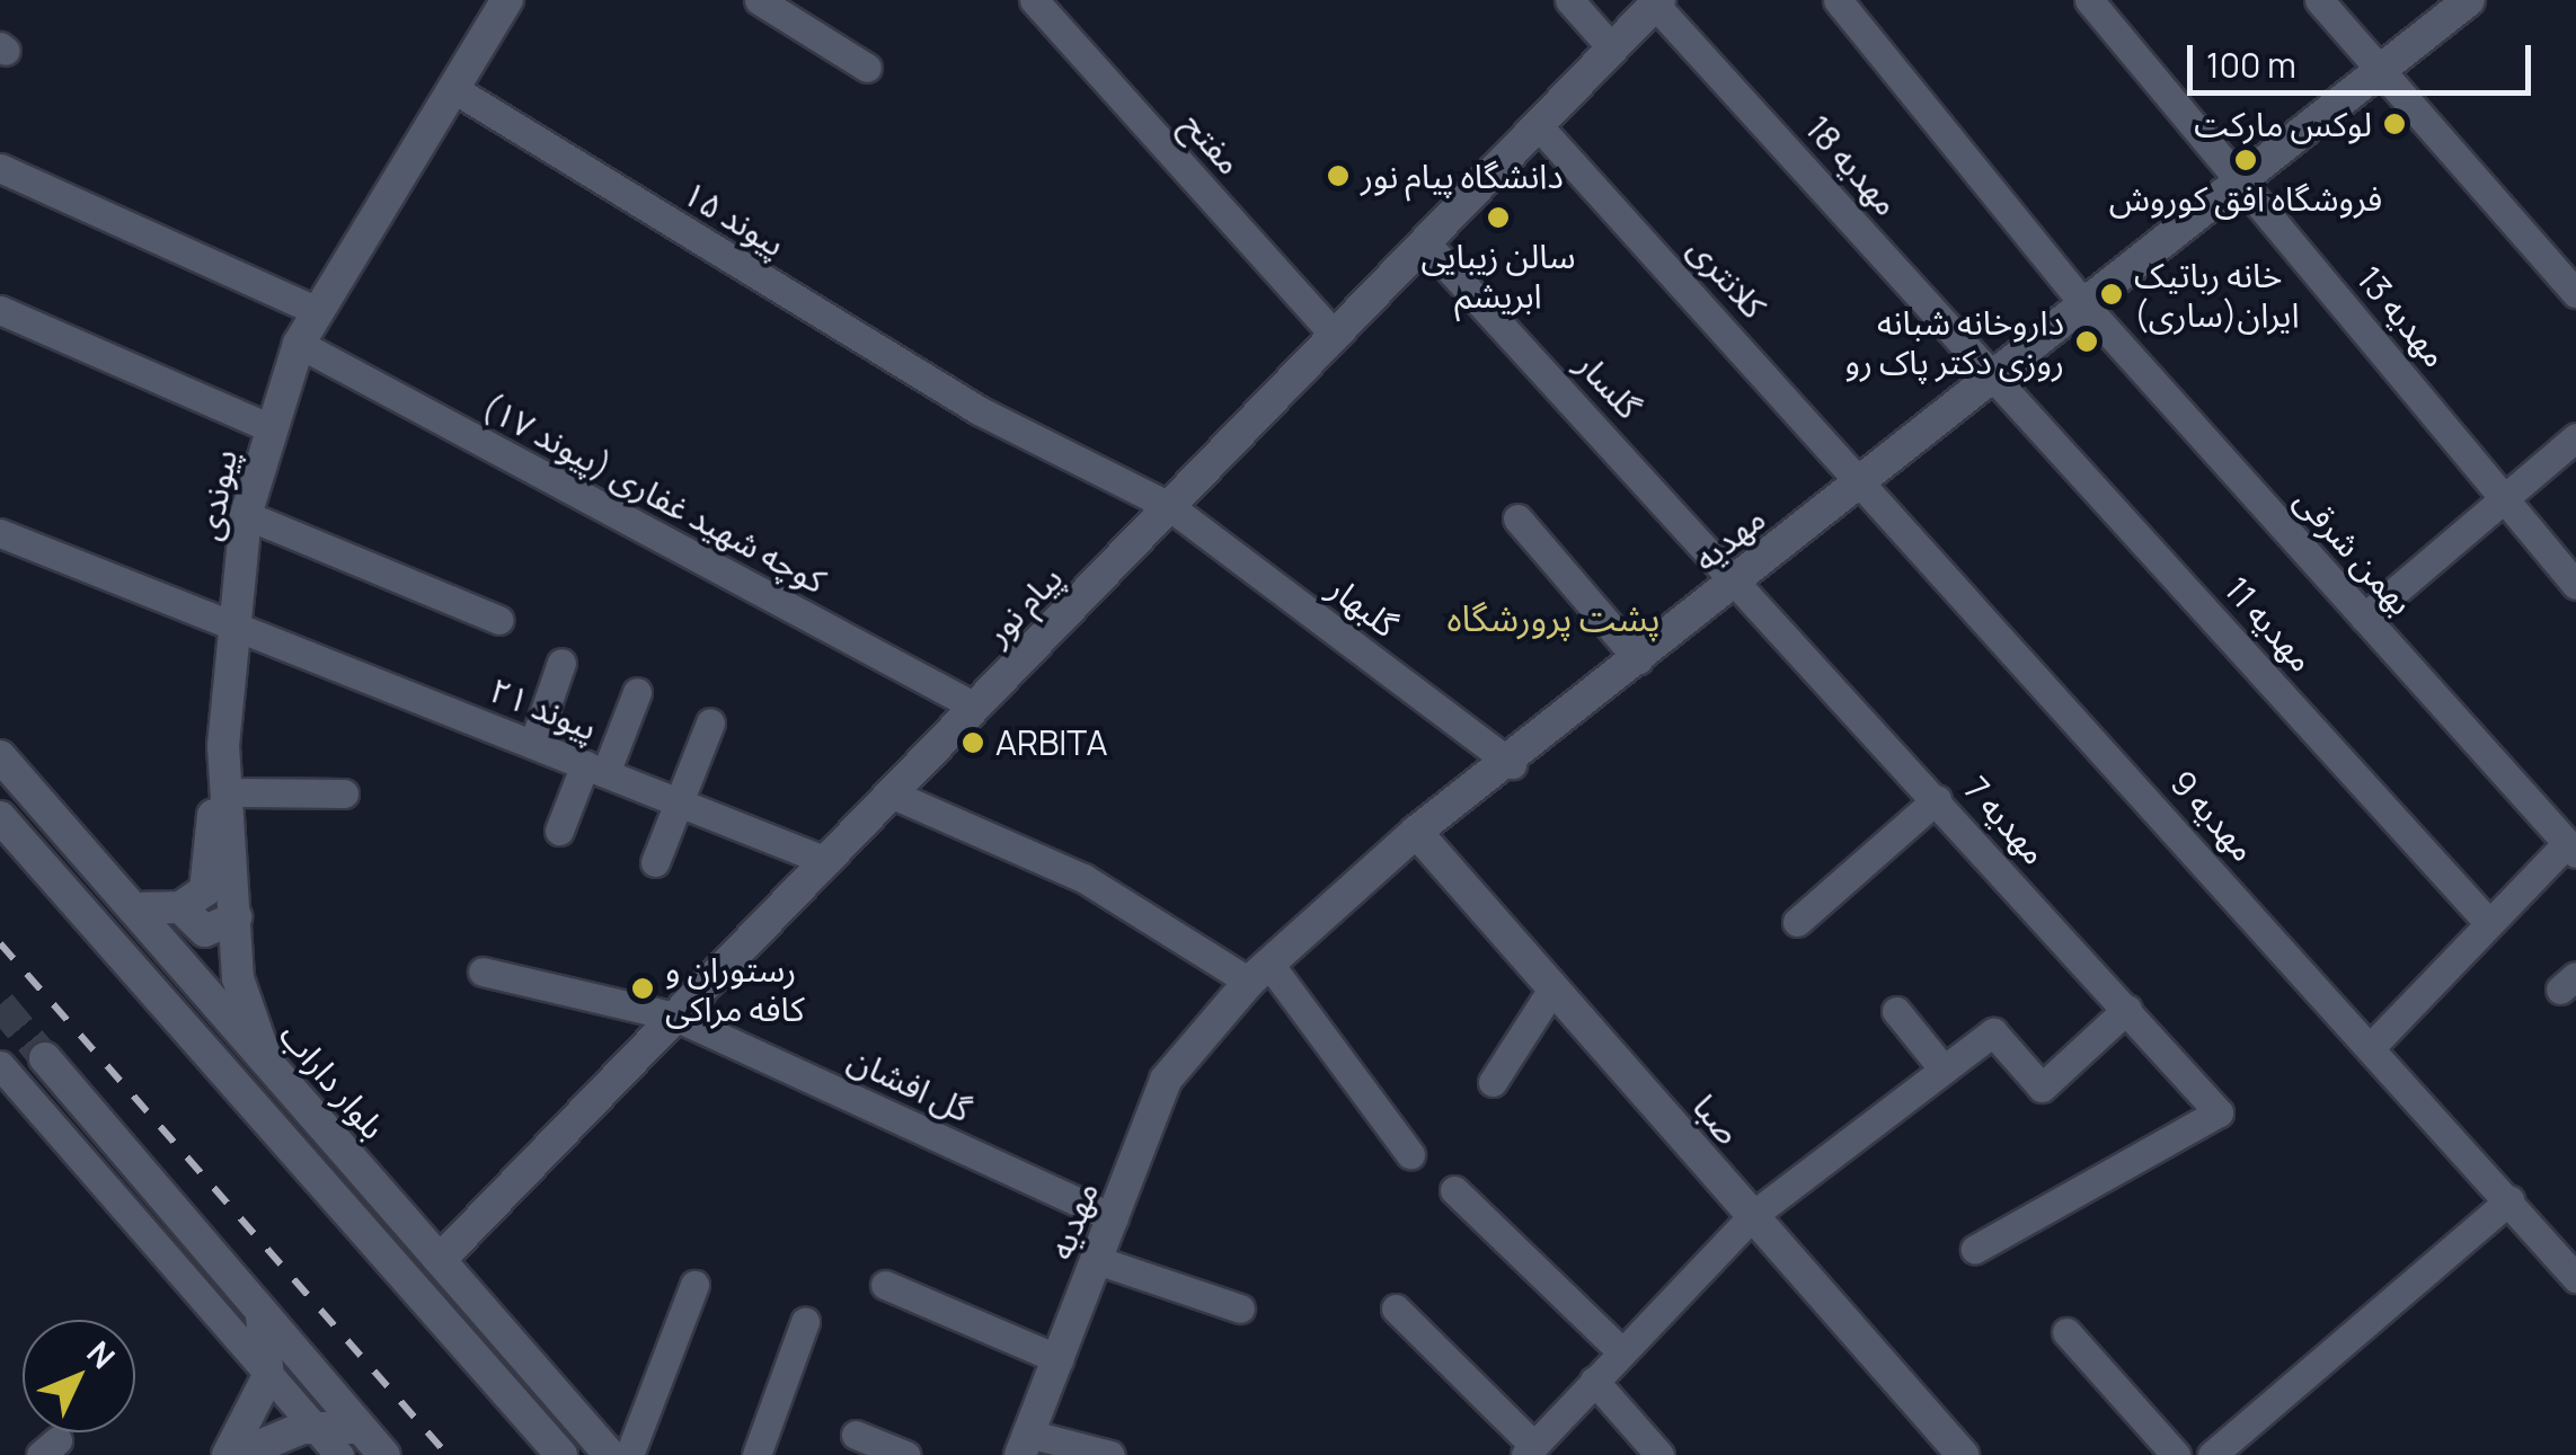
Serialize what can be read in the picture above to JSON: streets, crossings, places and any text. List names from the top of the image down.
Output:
{
  "streets": {
    "street": [
      "مفتح",
      "مهدیه 18",
      "پیوند ۱۵",
      "کلانتری",
      "مهدیه 13",
      "گلسار",
      "کوچه شهید غفاری (پیوند ۱۷)",
      "پیوندی",
      "مهدیه",
      "بهمن شرقی",
      "پیام نور",
      "گلبهار",
      "مهدیه 11",
      "پیوند ۲۱",
      "مهدیه 9",
      "مهدیه 7",
      "بلوار داراب",
      "گل افشان",
      "صبا"
    ]
  },
  "crossings": [
    ["مفتح", "پیام نور"],
    ["مهدیه 18", "مهدیه"],
    ["مهدیه 18", "پیام نور"],
    ["مهدیه 18", "مهدیه 11"],
    ["پیوند ۱۵", "پیوندی"],
    ["پیوند ۱۵", "پیام نور"],
    ["پیوند ۱۵", "گلبهار"],
    ["کلانتری", "مهدیه"],
    ["کلانتری", "پیام نور"],
    ["کلانتری", "مهدیه 9"],
    ["مهدیه 13", "مهدیه"],
    ["گلسار", "مهدیه"],
    ["گلسار", "پیام نور"],
    ["گلسار", "مهدیه 7"],
    ["کوچه شهید غفاری (پیوند ۱۷)", "پیوندی"],
    ["کوچه شهید غفاری (پیوند ۱۷)", "پیام نور"],
    ["پیوندی", "پیوند ۲۱"],
    ["پیوندی", "بلوار داراب"],
    ["مهدیه", "بهمن شرقی"],
    ["مهدیه", "گلبهار"],
    ["مهدیه", "مهدیه 11"],
    ["مهدیه", "مهدیه 9"],
    ["مهدیه", "مهدیه 7"],
    ["مهدیه", "گل افشان"],
    ["مهدیه", "صبا"],
    ["پیام نور", "گلبهار"],
    ["پیام نور", "پیوند ۲۱"],
    ["پیام نور", "بلوار داراب"],
    ["پیام نور", "گل افشان"]
  ],
  "districts": ["پشت پرورشگاه"],
  "places": [
    "لوکس مارکت",
    "فروشگاه افق کوروش",
    "دانشگاه پیام نور",
    "سالن زیبایی ابریشم",
    "خانه رباتیک ایران(ساری)",
    "داروخانه شبانه روزی دکتر پاک رو",
    "ARBITA",
    "رستوران و کافه مراکی"
  ],
  "scale_bar": "100 m",
  "north": "top right"
}
